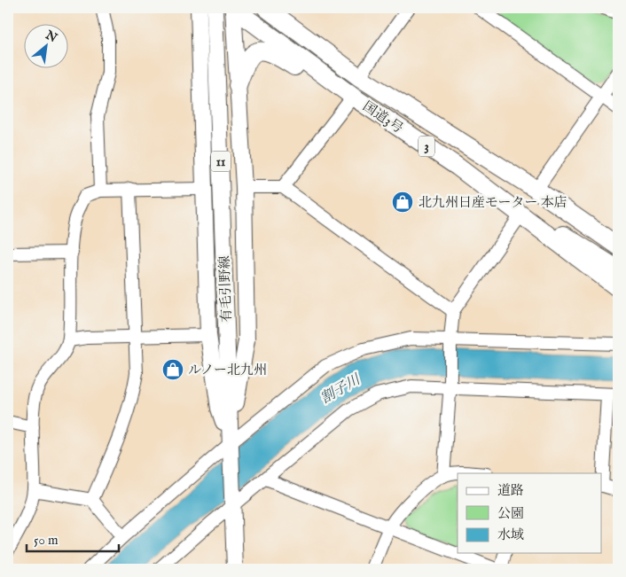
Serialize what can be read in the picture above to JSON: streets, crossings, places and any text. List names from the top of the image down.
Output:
{
  "streets": {
    "highway": ["国道3号", "3"],
    "main road": ["11", "有毛引野線"]
  },
  "crossings": [
    ["国道3号", "3"]
  ],
  "water": ["割子川"],
  "places": {
    "shop": ["北九州日産モーター 本店", "ルノー北九州"]
  },
  "legend": ["道路", "公園", "水域"],
  "scale_bar": "50 m",
  "north": "top right"
}
